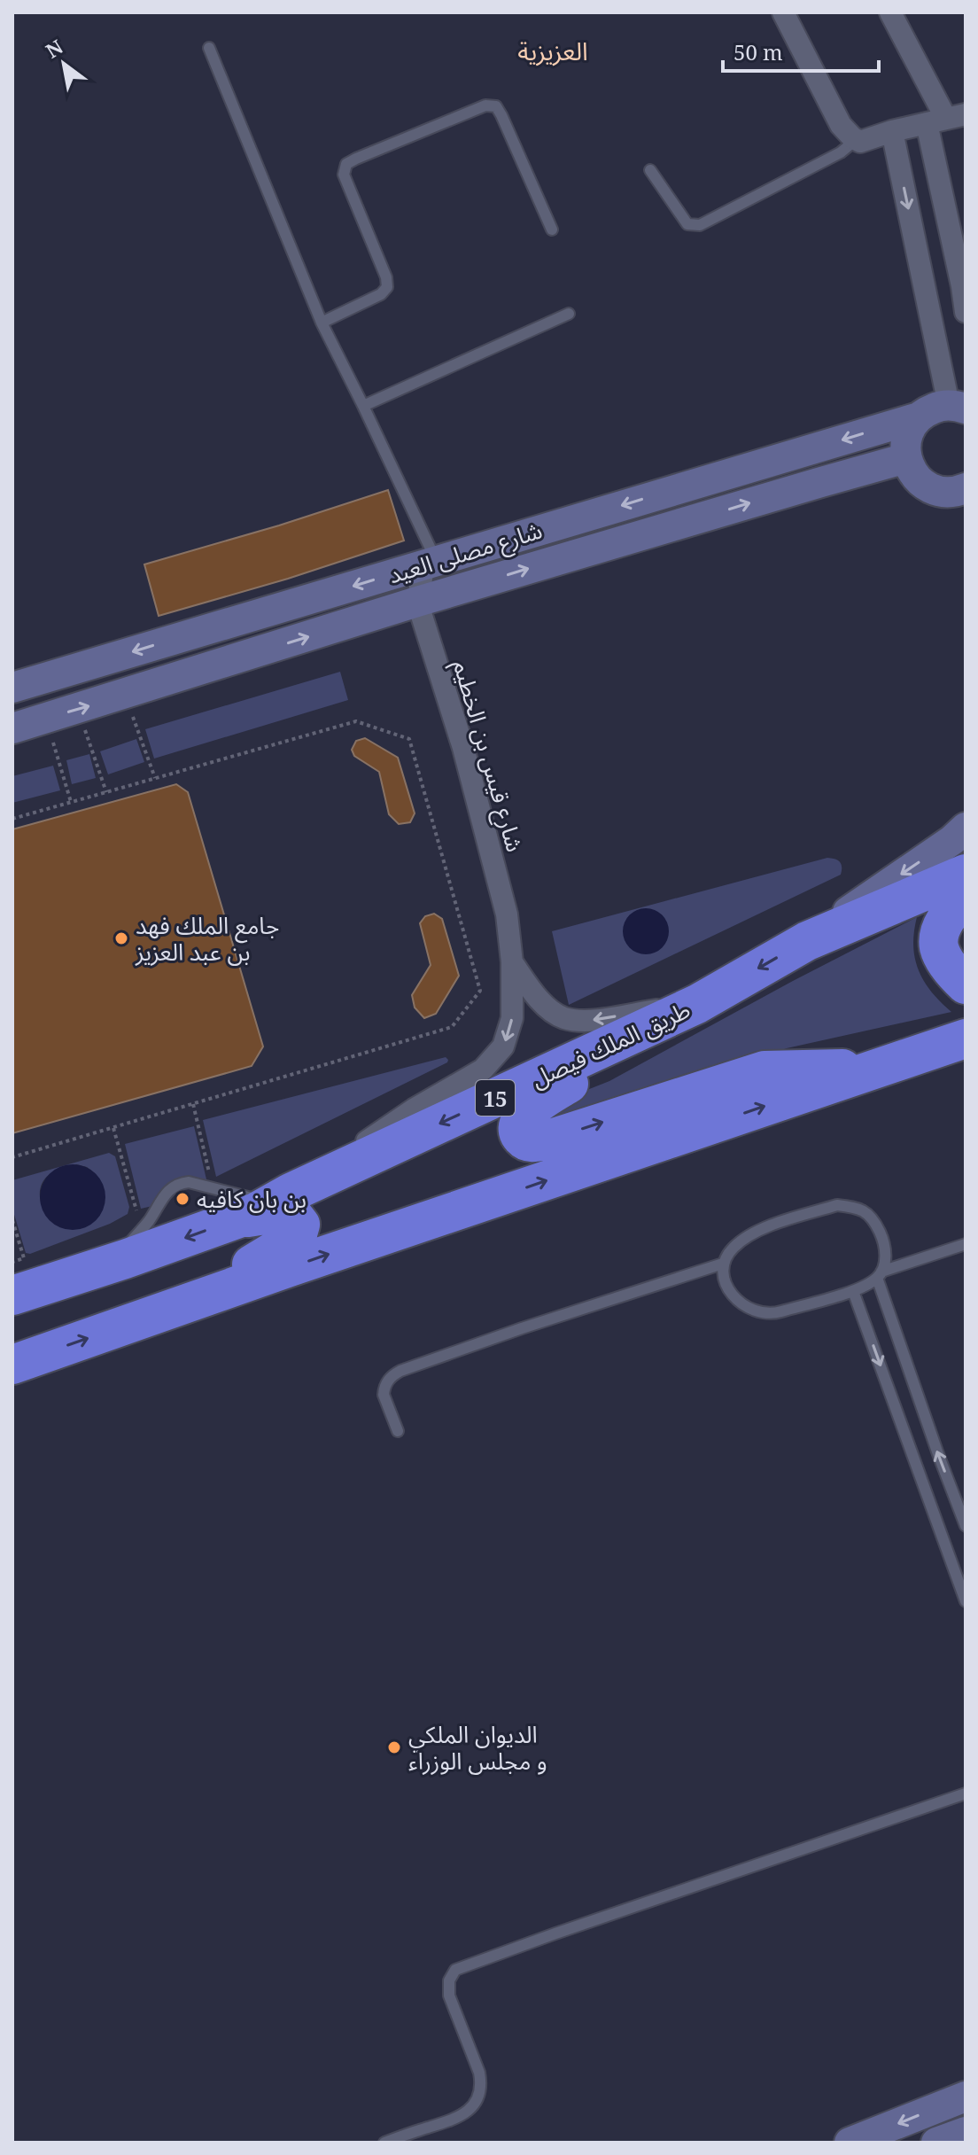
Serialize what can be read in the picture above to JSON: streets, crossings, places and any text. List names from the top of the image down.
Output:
{
  "streets": {
    "highway": ["طريق الملك فيصل", "15"],
    "street": ["شارع مصلى العيد", "شارع قيس بن الخطيم"]
  },
  "crossings": [
    ["شارع مصلى العيد", "شارع قيس بن الخطيم"],
    ["شارع قيس بن الخطيم", "طريق الملك فيصل"]
  ],
  "one_way": ["شارع قيس بن الخطيم"],
  "districts": ["العزيزية"],
  "places": ["جامع الملك فهد بن عبد العزيز", "بن بان كافيه", "الديوان الملكي و مجلس الوزراء"],
  "scale_bar": "50 m",
  "north": "top left"
}
